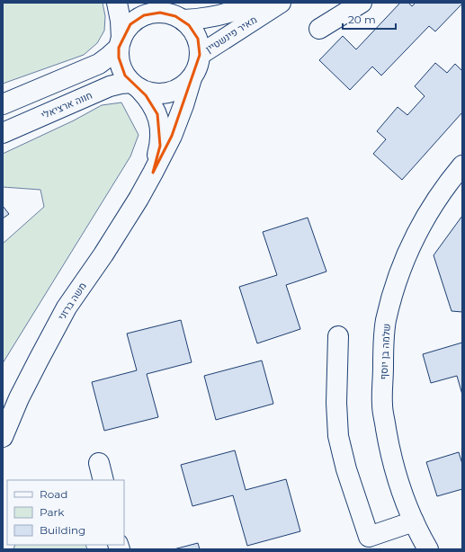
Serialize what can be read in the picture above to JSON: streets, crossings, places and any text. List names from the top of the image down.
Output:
{
  "streets": {
    "street": [
      "מאיר פינשטיין",
      "חווה ארציאלי",
      "משה ברזני",
      "שלמה בן יוסף"
    ]
  },
  "crossings": [
    ["מאיר פינשטיין", "חווה ארציאלי"],
    ["מאיר פינשטיין", "משה ברזני"],
    ["חווה ארציאלי", "משה ברזני"]
  ],
  "legend": ["Road", "Park", "Building"],
  "scale_bar": "20 m"
}
